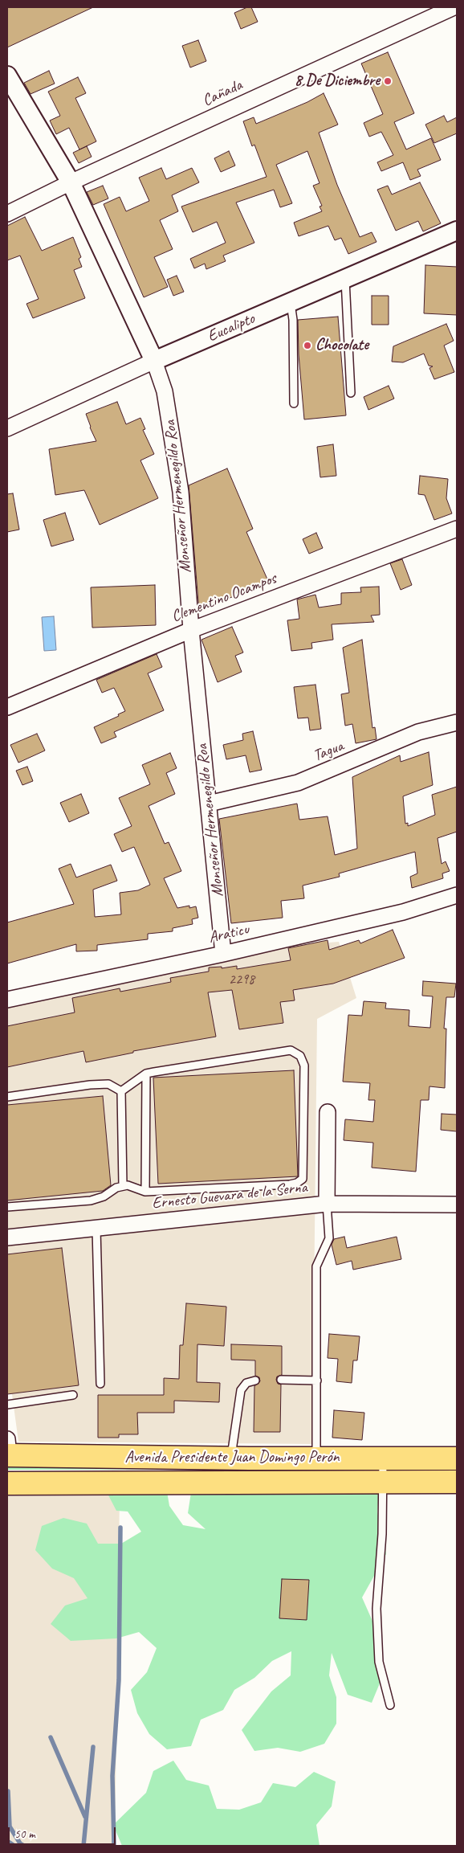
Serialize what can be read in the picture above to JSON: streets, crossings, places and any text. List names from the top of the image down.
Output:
{
  "streets": {
    "main road": ["Avenida Presidente Juan Domingo Perón"],
    "street": [
      "Cañada",
      "Eucalipto",
      "Monseñor Hermenegildo Roa",
      "Clementino Ocampos",
      "Tagua",
      "Araticu",
      "Ernesto Guevara de la Serna"
    ]
  },
  "crossings": [
    ["Cañada", "Monseñor Hermenegildo Roa"],
    ["Eucalipto", "Monseñor Hermenegildo Roa"],
    ["Monseñor Hermenegildo Roa", "Clementino Ocampos"],
    ["Monseñor Hermenegildo Roa", "Tagua"],
    ["Monseñor Hermenegildo Roa", "Araticu"]
  ],
  "places": ["8 De Diciembre", "Chocolate"],
  "house_numbers": ["2298"],
  "scale_bar": "50 m"
}
